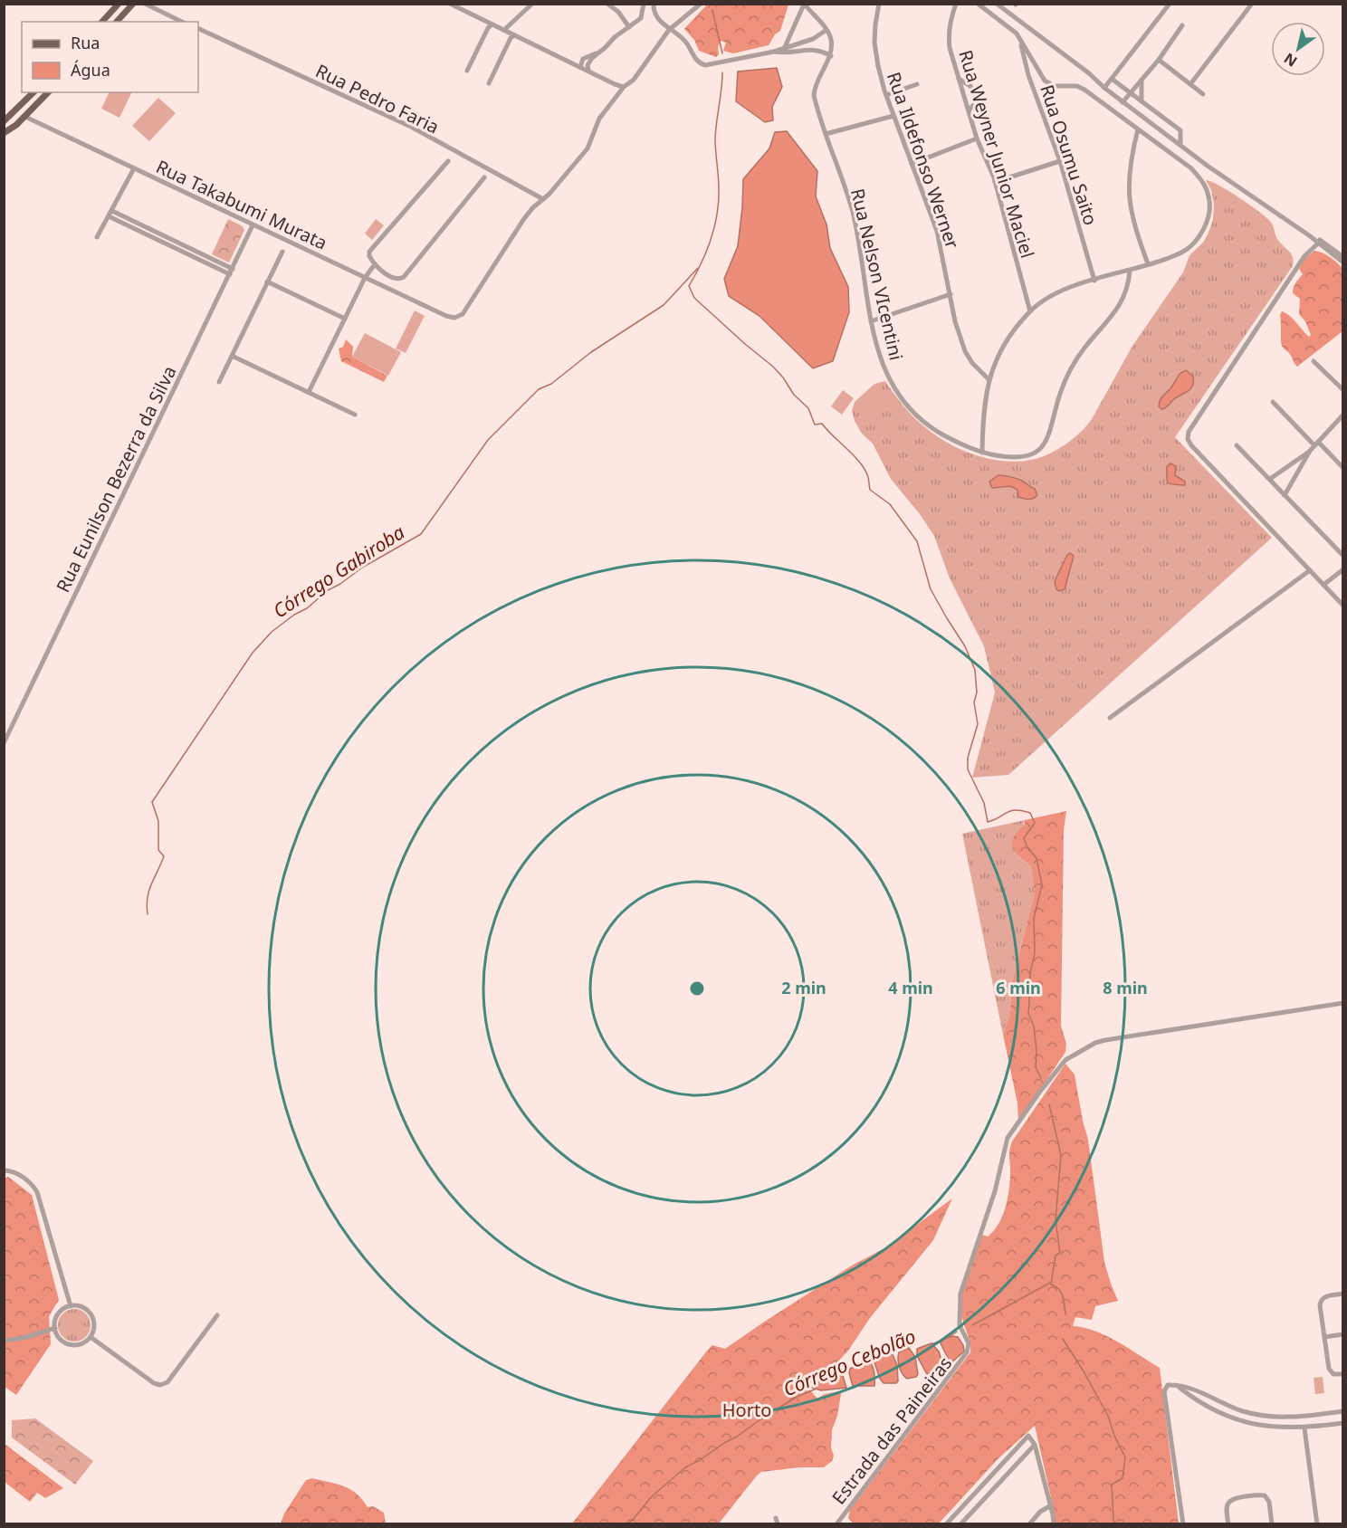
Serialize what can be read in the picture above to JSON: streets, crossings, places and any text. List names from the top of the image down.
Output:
{
  "streets": {
    "street": [
      "Rua Pedro Faria",
      "Rua Weyner Junior Maciel",
      "Rua Osumu Saito",
      "Rua Ildefonso Werner",
      "Rua Takabumi Murata",
      "Rua Nelson VIcentini",
      "Rua Eunilson Bezerra da Silva",
      "Estrada das Paineiras"
    ]
  },
  "crossings": [
    ["Rua Pedro Faria", "Rua Takabumi Murata"],
    ["Rua Takabumi Murata", "Rua Eunilson Bezerra da Silva"]
  ],
  "water": ["Córrego Gabiroba", "Córrego Cebolão"],
  "parks": ["Horto"],
  "legend": ["Rua", "Água"],
  "north": "bottom left",
  "rings": [
    "2 min",
    "4 min",
    "6 min",
    "8 min"
  ]
}
